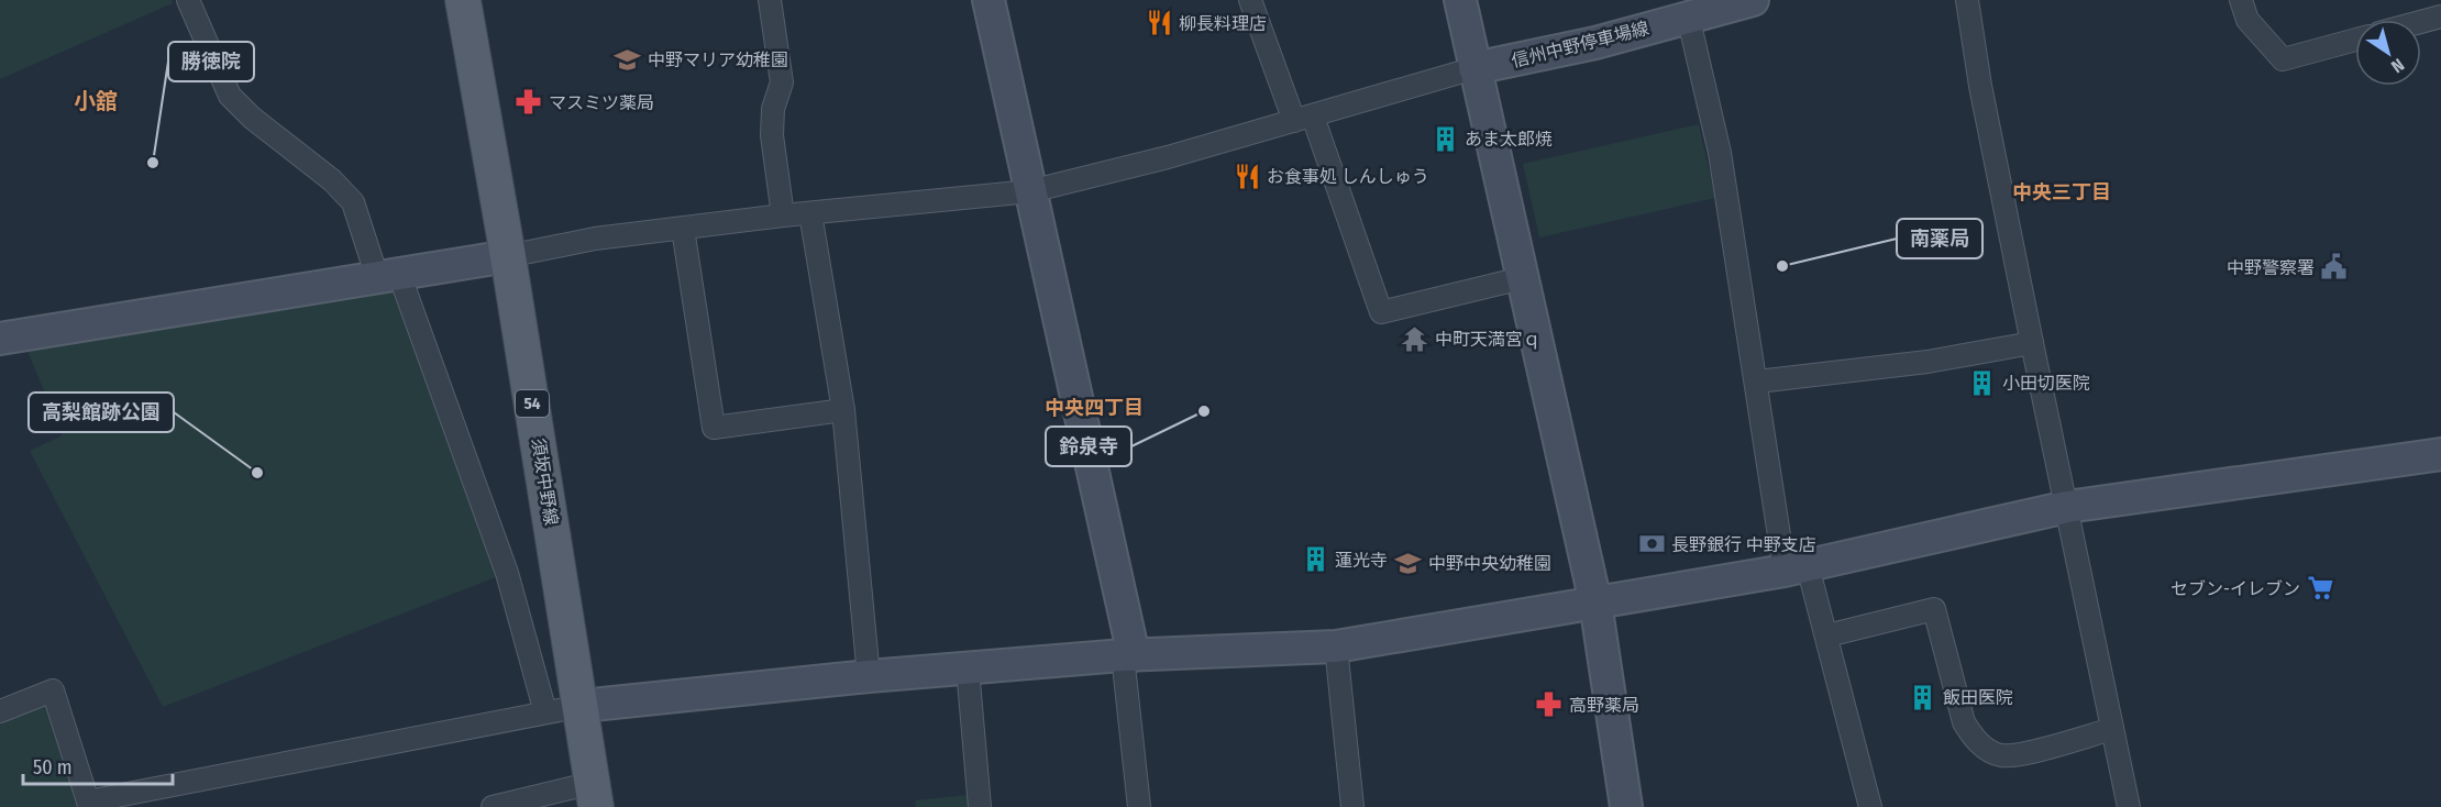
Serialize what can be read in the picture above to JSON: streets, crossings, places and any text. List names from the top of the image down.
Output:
{
  "streets": {
    "main road": ["54", "須坂中野線"],
    "street": ["信州中野停車場線"]
  },
  "districts": ["小舘", "中央三丁目", "中央四丁目"],
  "places": {
    "restaurant": ["柳長料理店", "お食事処 しんしゅう"],
    "school or university": ["中野マリア幼稚園", "中野中央幼稚園"],
    "pharmacy": ["マスミツ薬局", "高野薬局"],
    "building": [
      "あま太郎焼",
      "小田切医院",
      "蓮光寺",
      "飯田医院"
    ],
    "other": [
      "勝徳院",
      "南薬局",
      "鈴泉寺",
      "高梨館跡公園"
    ],
    "public building": ["中野警察署"],
    "temple": ["中町天満宮ｑ"],
    "bank": ["長野銀行 中野支店"],
    "supermarket": ["セブン-イレブン"]
  },
  "scale_bar": "50 m",
  "north": "bottom right"
}
